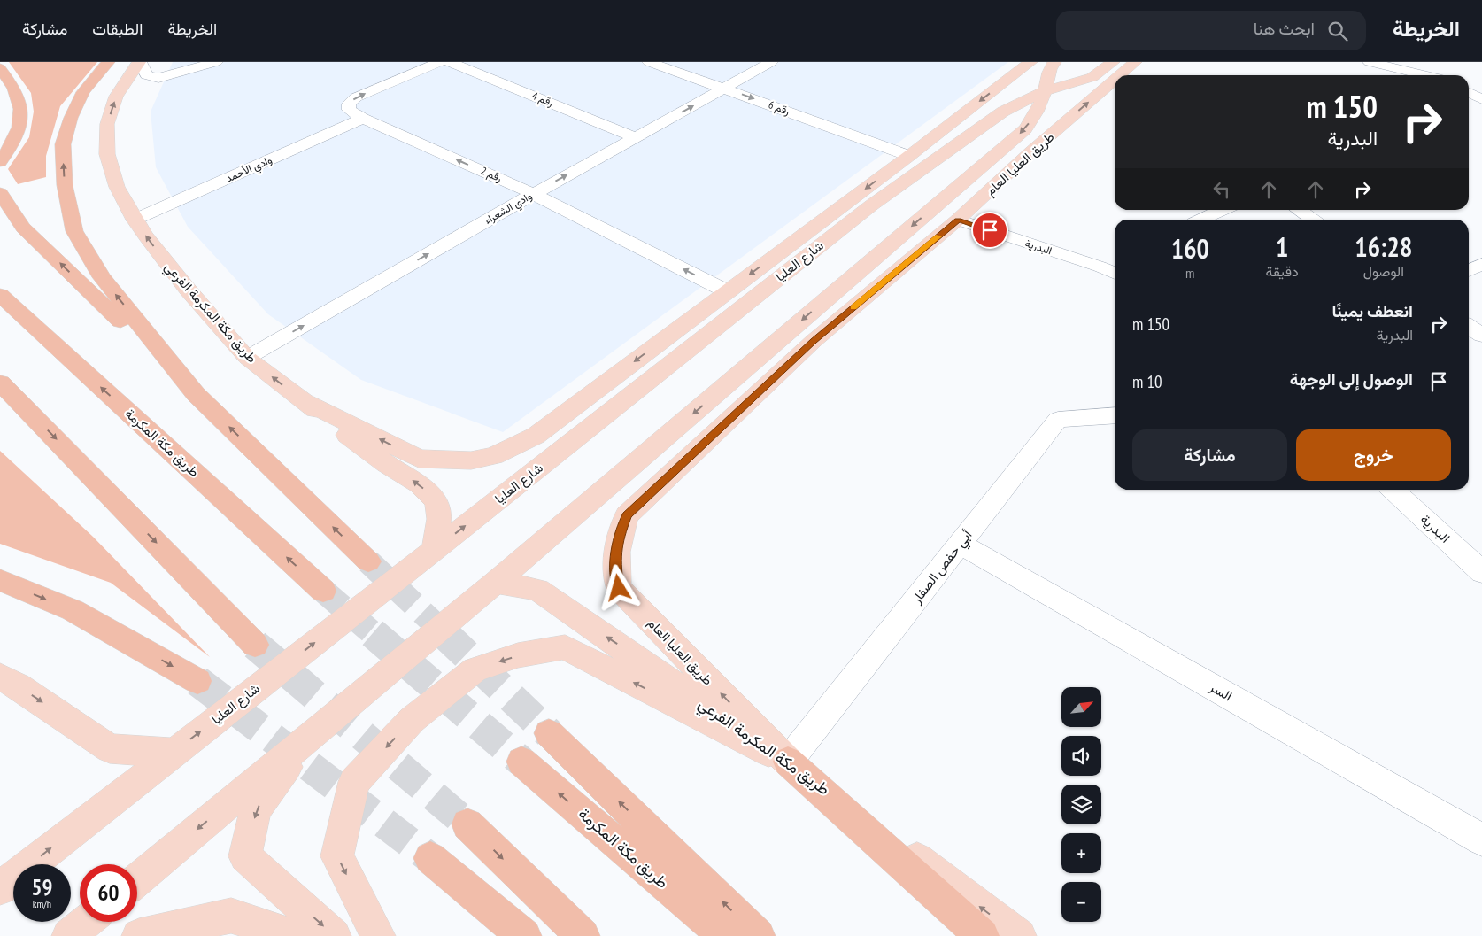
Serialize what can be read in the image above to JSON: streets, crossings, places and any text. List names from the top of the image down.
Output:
{
  "streets": {
    "highway": ["طريق مكة المكرمة"],
    "main road": ["طريق العليا العام", "شارع العليا", "طريق مكة المكرمة الفرعي"],
    "street": [
      "رقم 4",
      "رقم 6",
      "وادي الأحمد",
      "رقم 2",
      "وادي الشعراء",
      "البدرية",
      "أبي حفص الصفار",
      "السر"
    ]
  },
  "crossings": [
    ["رقم 4", "وادي الشعراء"],
    ["رقم 6", "وادي الشعراء"],
    ["طريق العليا العام", "البدرية"],
    ["طريق العليا العام", "طريق مكة المكرمة الفرعي"],
    ["طريق العليا العام", "أبي حفص الصفار"],
    ["وادي الأحمد", "رقم 2"],
    ["وادي الأحمد", "طريق مكة المكرمة الفرعي"],
    ["رقم 2", "وادي الشعراء"],
    ["وادي الشعراء", "طريق مكة المكرمة الفرعي"],
    ["شارع العليا", "طريق مكة المكرمة الفرعي"],
    ["طريق مكة المكرمة الفرعي", "أبي حفص الصفار"],
    ["أبي حفص الصفار", "السر"]
  ],
  "one_way": ["رقم 6", "وادي الشعراء", "طريق مكة المكرمة الفرعي"],
  "north": "top right",
  "page": {
    "header": "الخريطة",
    "search": "ابحث هنا",
    "nav": ["الخريطة", "الطبقات", "مشاركة"],
    "turn": ["150 m", "البدرية"],
    "eta": [
      "16:28",
      "الوصول",
      "1",
      "دقيقة",
      "160",
      "m"
    ],
    "list": [
      {
        "name": "انعطف يمينًا",
        "note": "البدرية",
        "value": "150 m"
      },
      {
        "name": "الوصول إلى الوجهة",
        "value": "10 m"
      }
    ],
    "buttons": ["خروج", "مشاركة"],
    "map_buttons": ["+", "−"],
    "speed": "59 km/h",
    "limit": "60"
  }
}
